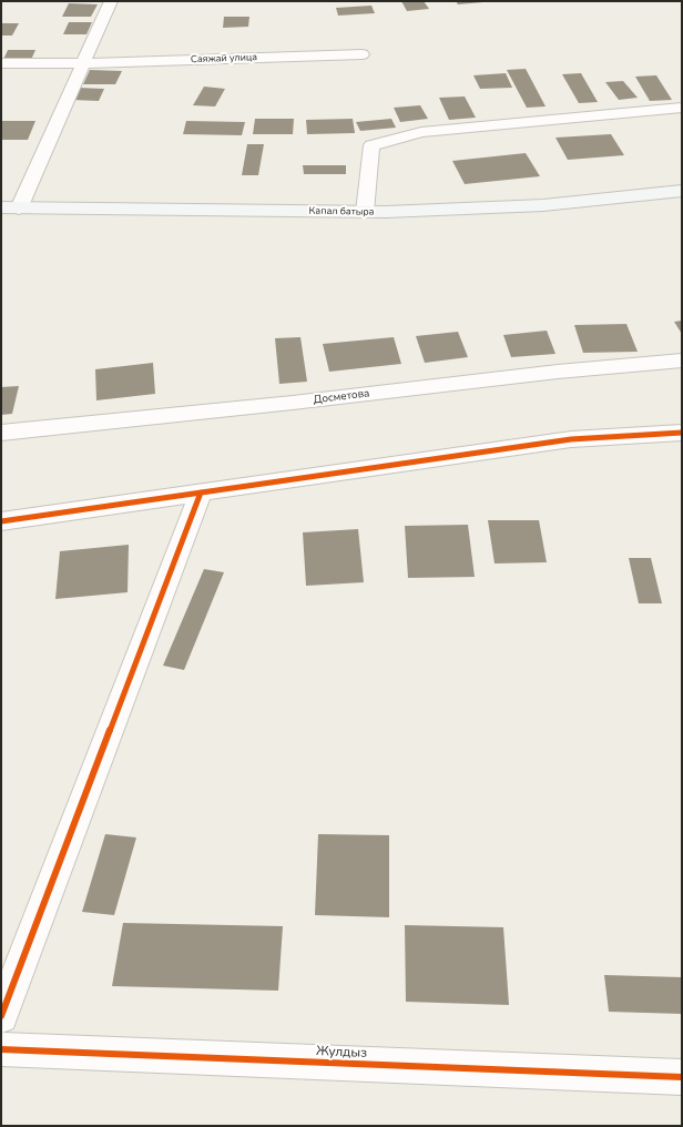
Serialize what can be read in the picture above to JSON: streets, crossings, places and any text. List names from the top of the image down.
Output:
{
  "streets": {
    "main road": ["Капал батыра"],
    "street": ["Саяжай улица", "Досметова", "Жулдыз"]
  }
}
